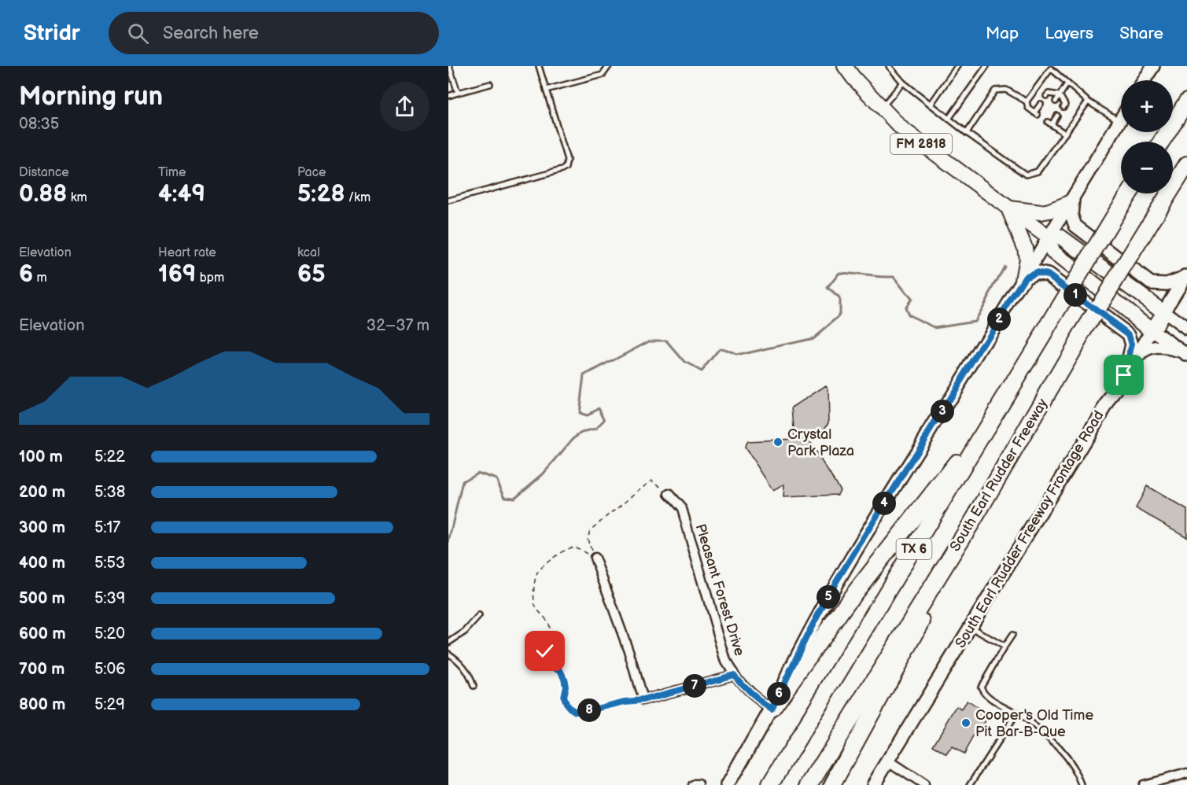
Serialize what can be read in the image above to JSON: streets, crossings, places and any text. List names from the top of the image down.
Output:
{
  "streets": {
    "highway": ["South Earl Rudder Freeway", "TX 6"],
    "main road": ["FM 2818", "South Earl Rudder Freeway Frontage Road"],
    "street": ["Pleasant Forest Drive"]
  },
  "crossings": [
    ["FM 2818", "South Earl Rudder Freeway Frontage Road"]
  ],
  "places": ["Crystal Park Plaza", "Cooper's Old Time Pit Bar-B-Que"],
  "page": {
    "header": "Stridr",
    "search": "Search here",
    "nav": ["Map", "Layers", "Share"],
    "heading": ["Morning run", "08:35"],
    "map_buttons": ["+", "−"],
    "stats": [
      ["Distance", "0.88 km"],
      ["Time", "4:49"],
      ["Pace", "5:28 /km"],
      ["Elevation", "6 m"],
      ["Heart rate", "169 bpm"],
      ["kcal", "65"]
    ],
    "pins": [
      "1",
      "2",
      "3",
      "4",
      "5",
      "7",
      "6",
      "8"
    ],
    "chart": ["Elevation", "32–37 m"],
    "list": [
      {
        "name": "100 m",
        "note": "5:22"
      },
      {
        "name": "200 m",
        "note": "5:38"
      },
      {
        "name": "300 m",
        "note": "5:17"
      },
      {
        "name": "400 m",
        "note": "5:53"
      },
      {
        "name": "500 m",
        "note": "5:39"
      },
      {
        "name": "600 m",
        "note": "5:20"
      },
      {
        "name": "700 m",
        "note": "5:06"
      },
      {
        "name": "800 m",
        "note": "5:29"
      }
    ]
  }
}
